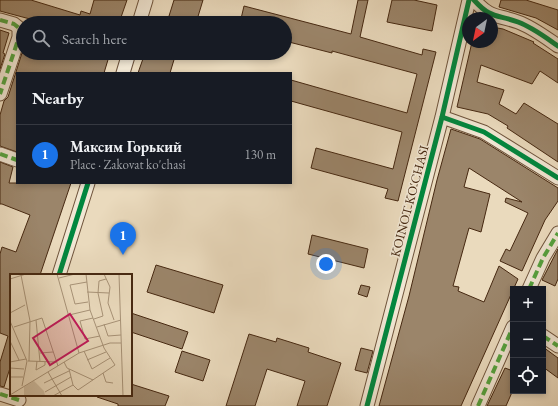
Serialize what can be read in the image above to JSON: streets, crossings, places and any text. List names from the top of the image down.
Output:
{
  "streets": {
    "street": ["KOINOT KO'CHASI"]
  },
  "north": "bottom left",
  "page": {
    "search": "Search here",
    "heading": "Nearby",
    "list": [
      {
        "mark": "1",
        "name": "Максим Горький",
        "note": "Place · Zakovat ko'chasi",
        "value": "130 m"
      }
    ],
    "pins": "1",
    "map_buttons": ["+", "−"]
  }
}
